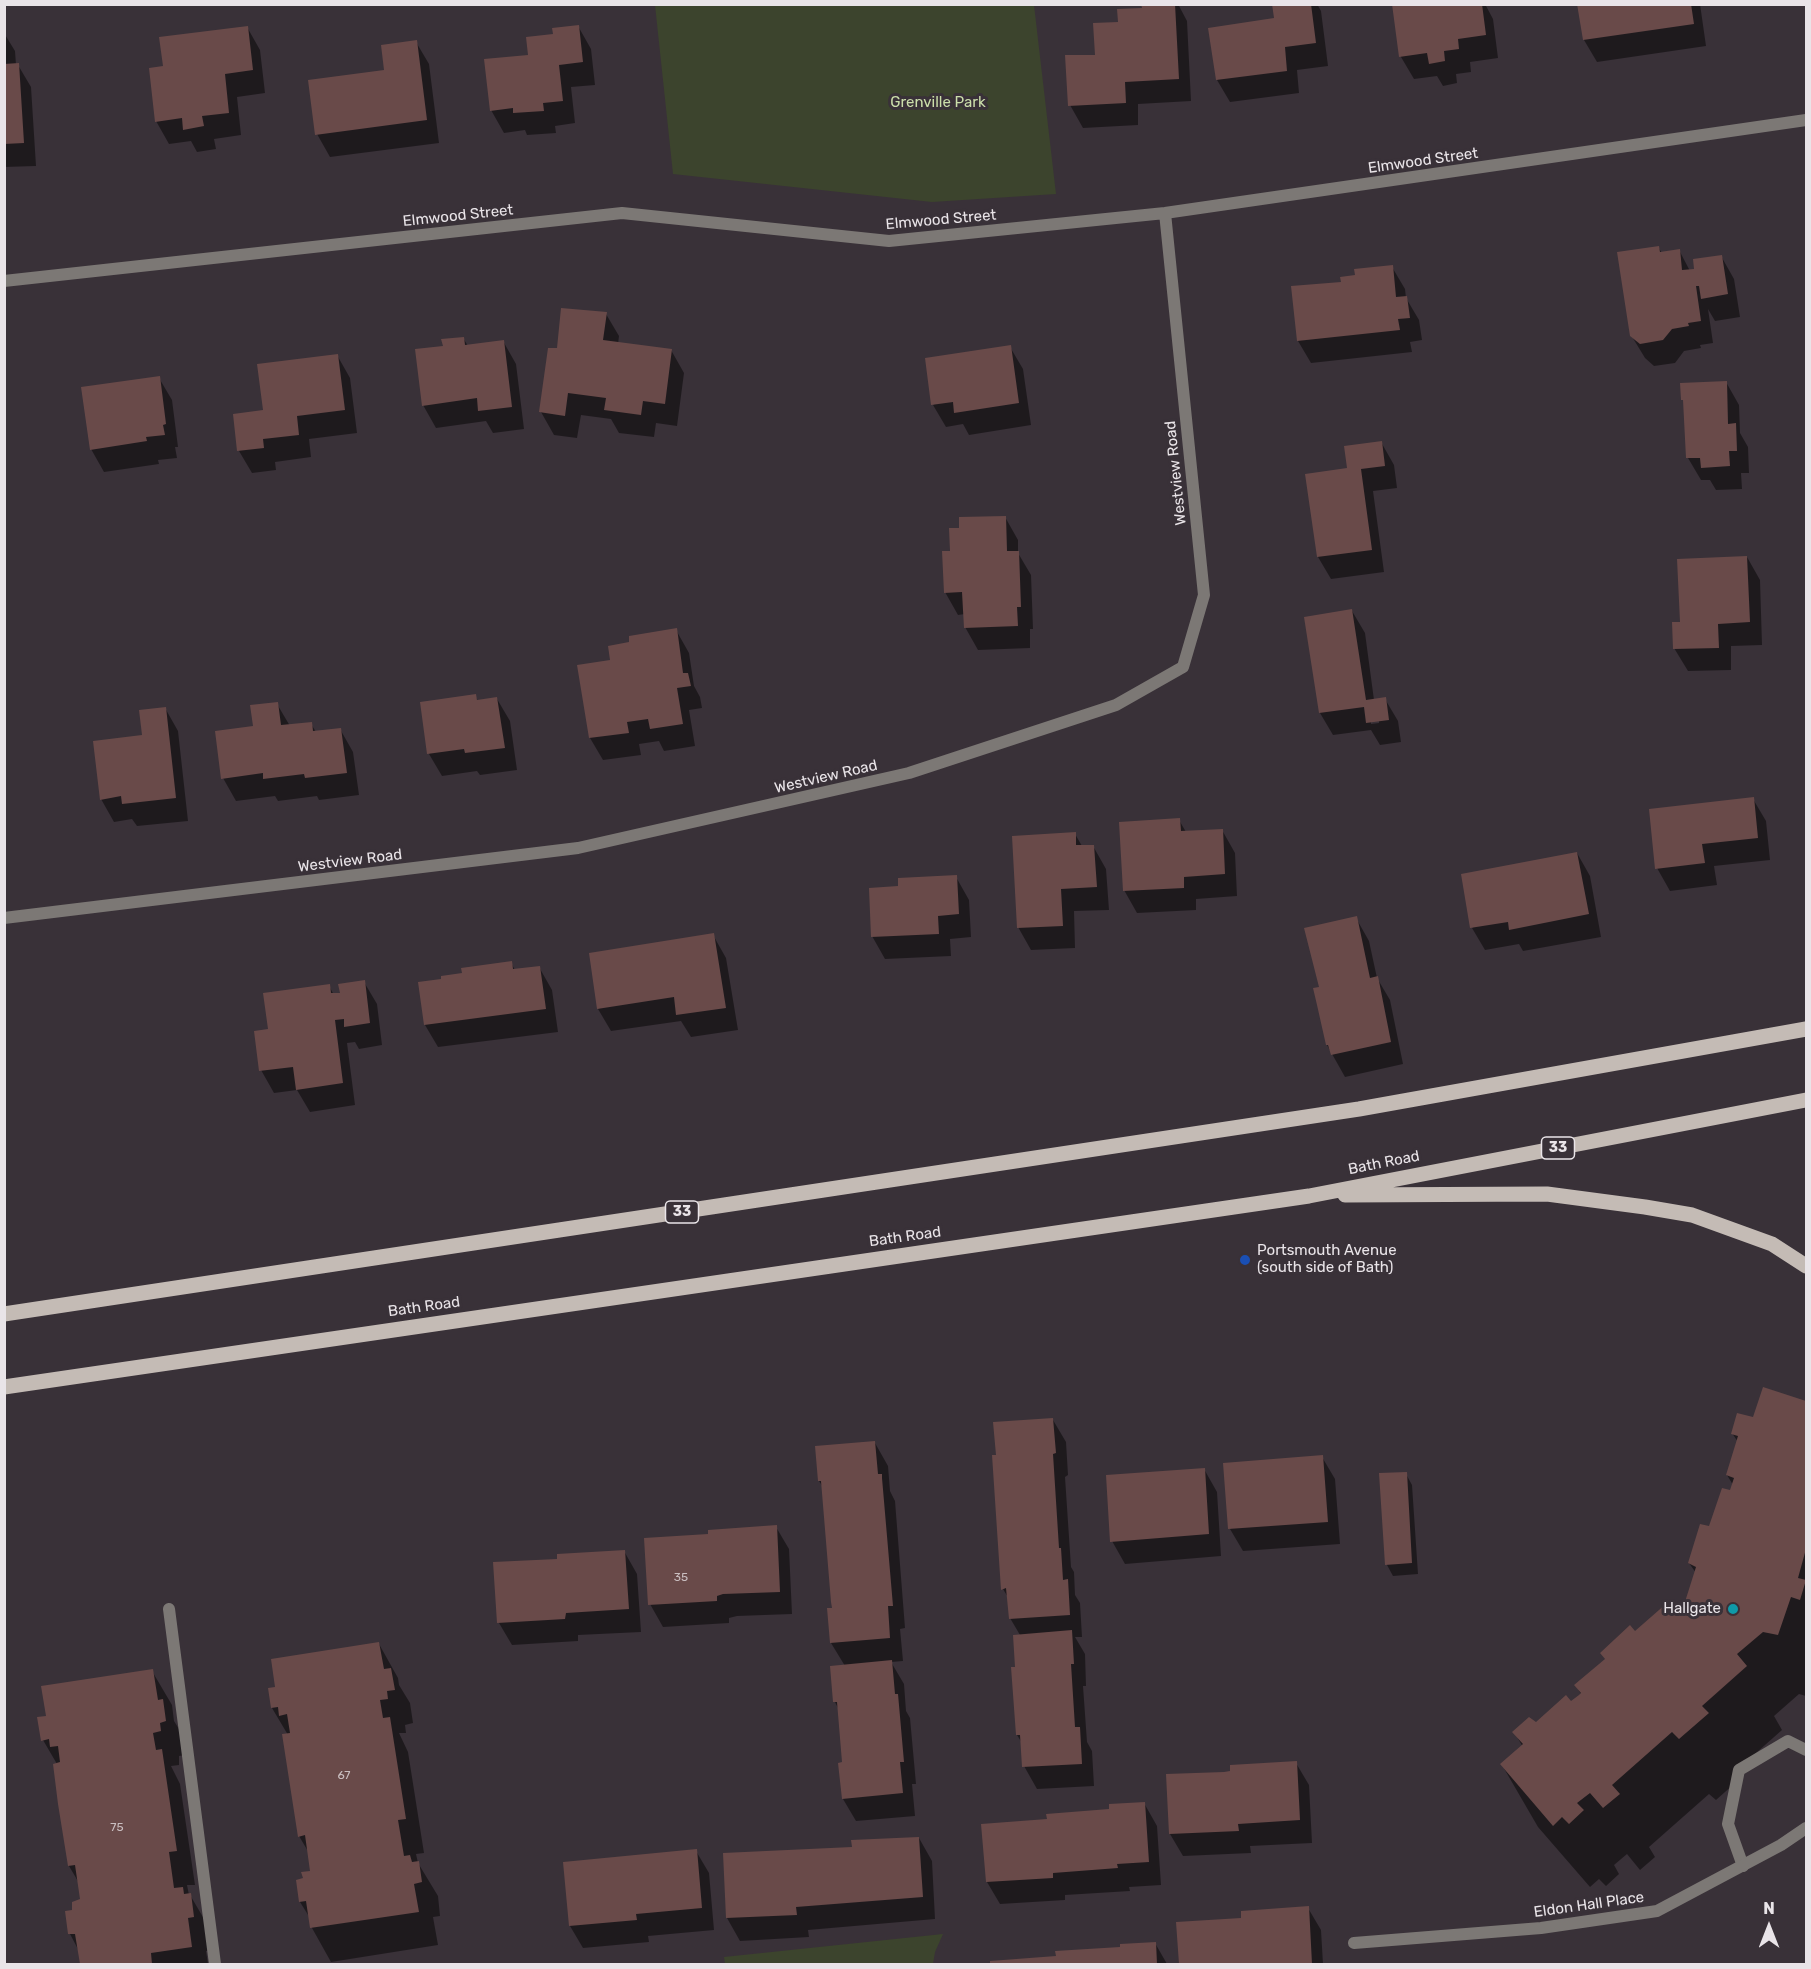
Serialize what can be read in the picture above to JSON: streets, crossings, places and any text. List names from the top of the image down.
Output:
{
  "streets": {
    "main road": ["33", "Bath Road"],
    "street": ["Elmwood Street", "Westview Road", "Eldon Hall Place"]
  },
  "crossings": [
    ["Elmwood Street", "Westview Road"]
  ],
  "parks": ["Grenville Park"],
  "places": ["Portsmouth Avenue (south side of Bath)", "Hallgate"],
  "house_numbers": ["35", "67", "75"],
  "north": "top"
}
